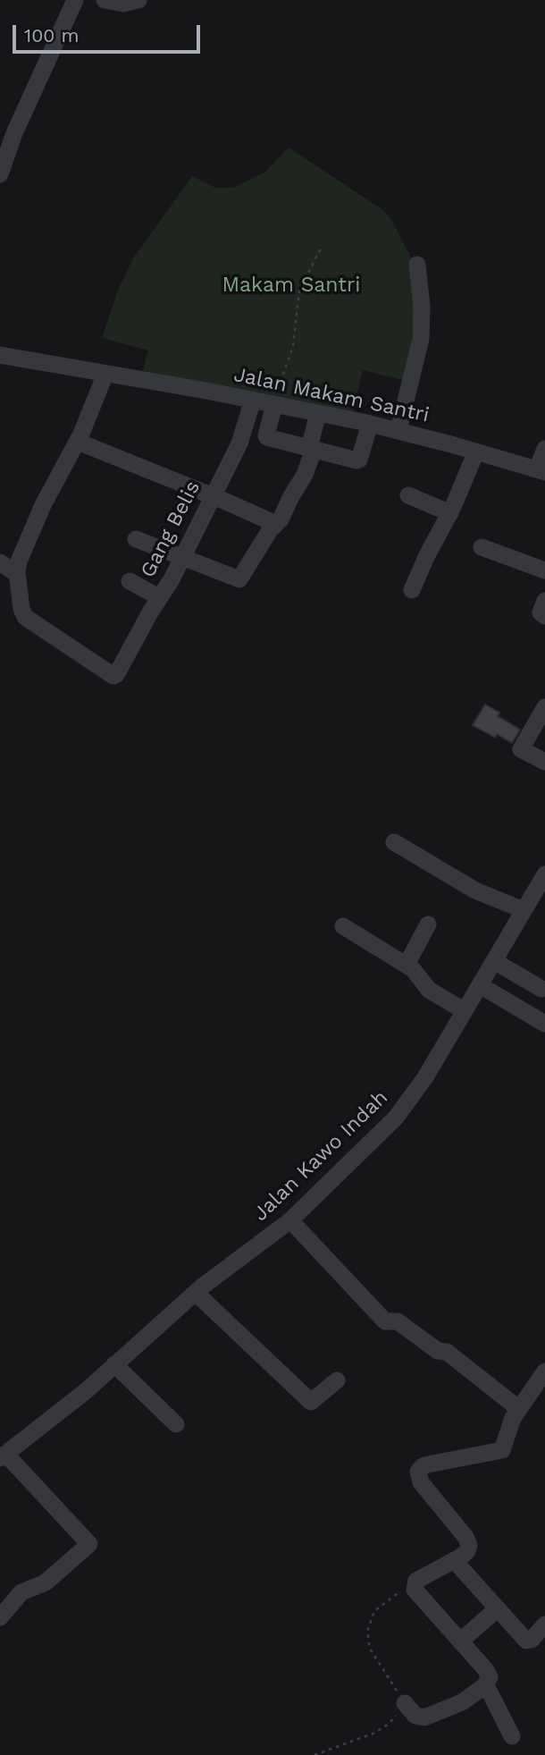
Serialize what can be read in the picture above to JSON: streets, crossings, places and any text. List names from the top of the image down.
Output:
{
  "streets": {
    "street": ["Jalan Makam Santri", "Gang Belis", "Jalan Kawo Indah"]
  },
  "crossings": [
    ["Jalan Makam Santri", "Gang Belis"]
  ],
  "parks": ["Makam Santri"],
  "scale_bar": "100 m"
}
